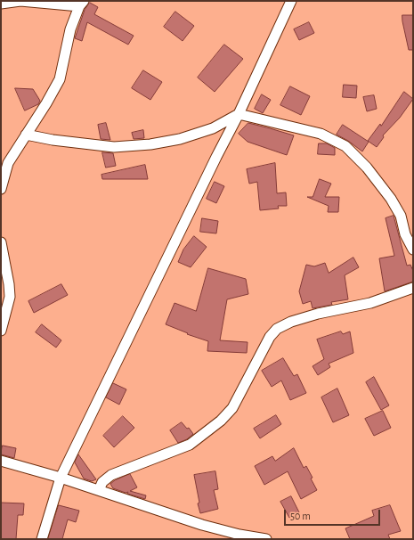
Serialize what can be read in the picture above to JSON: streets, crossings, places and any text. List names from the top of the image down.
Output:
{
  "scale_bar": "50 m"
}
